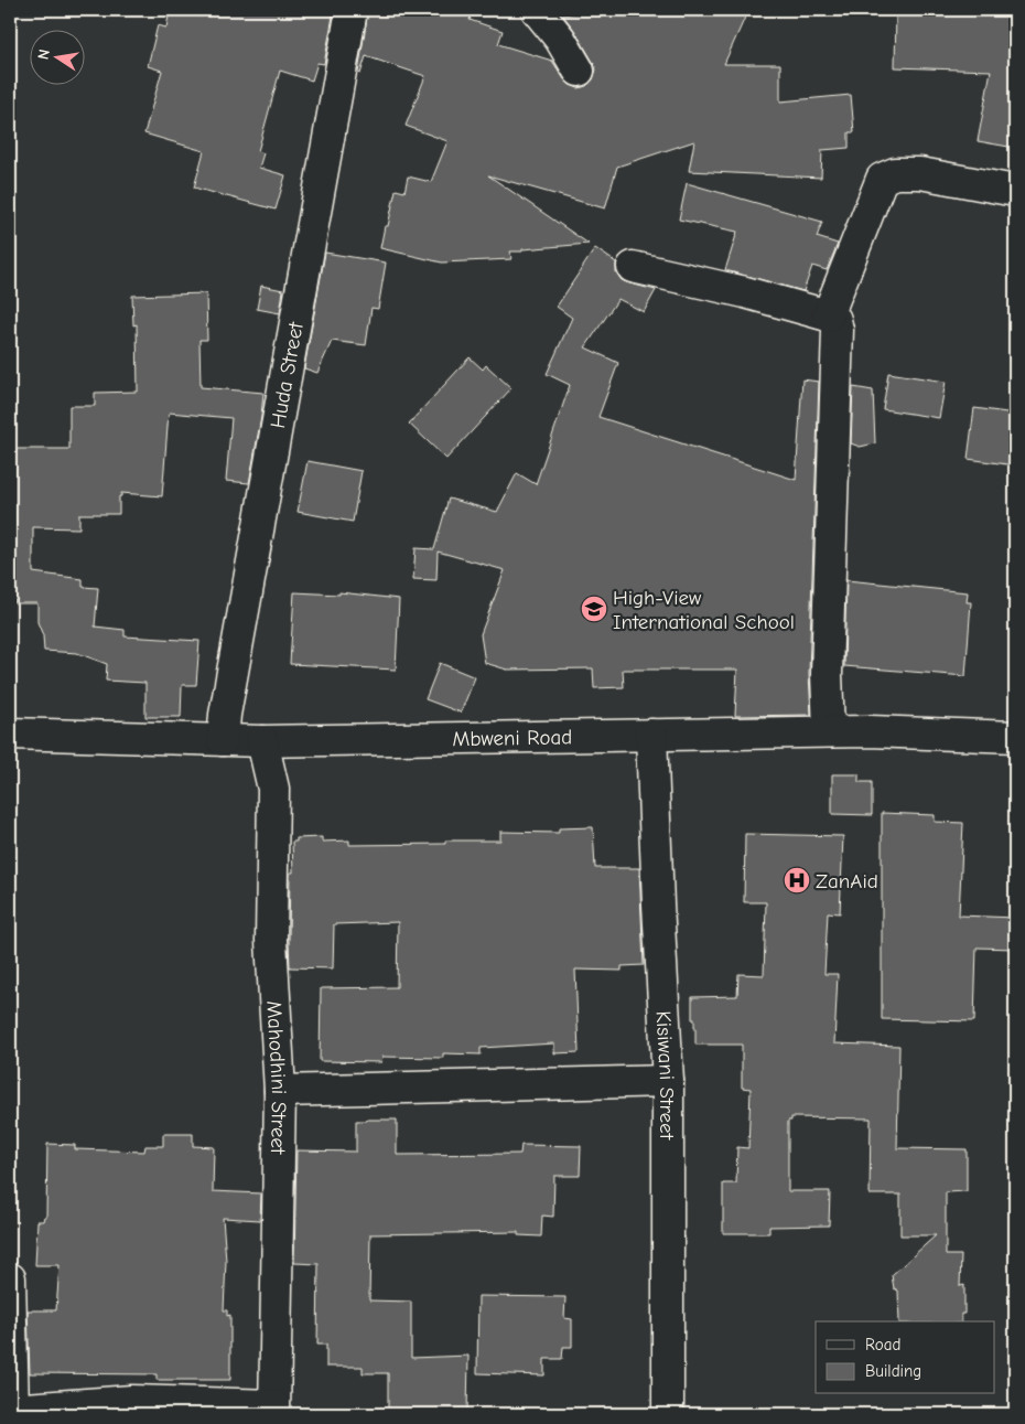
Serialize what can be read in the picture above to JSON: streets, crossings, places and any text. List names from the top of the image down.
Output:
{
  "streets": {
    "street": [
      "Huda Street",
      "Mbweni Road",
      "Kisiwani Street",
      "Mahodhini Street"
    ]
  },
  "crossings": [
    ["Huda Street", "Mbweni Road"],
    ["Mbweni Road", "Kisiwani Street"],
    ["Mbweni Road", "Mahodhini Street"]
  ],
  "places": {
    "school or university": ["High-View International School"],
    "hospital": ["ZanAid"]
  },
  "legend": ["Road", "Building"],
  "north": "left"
}
